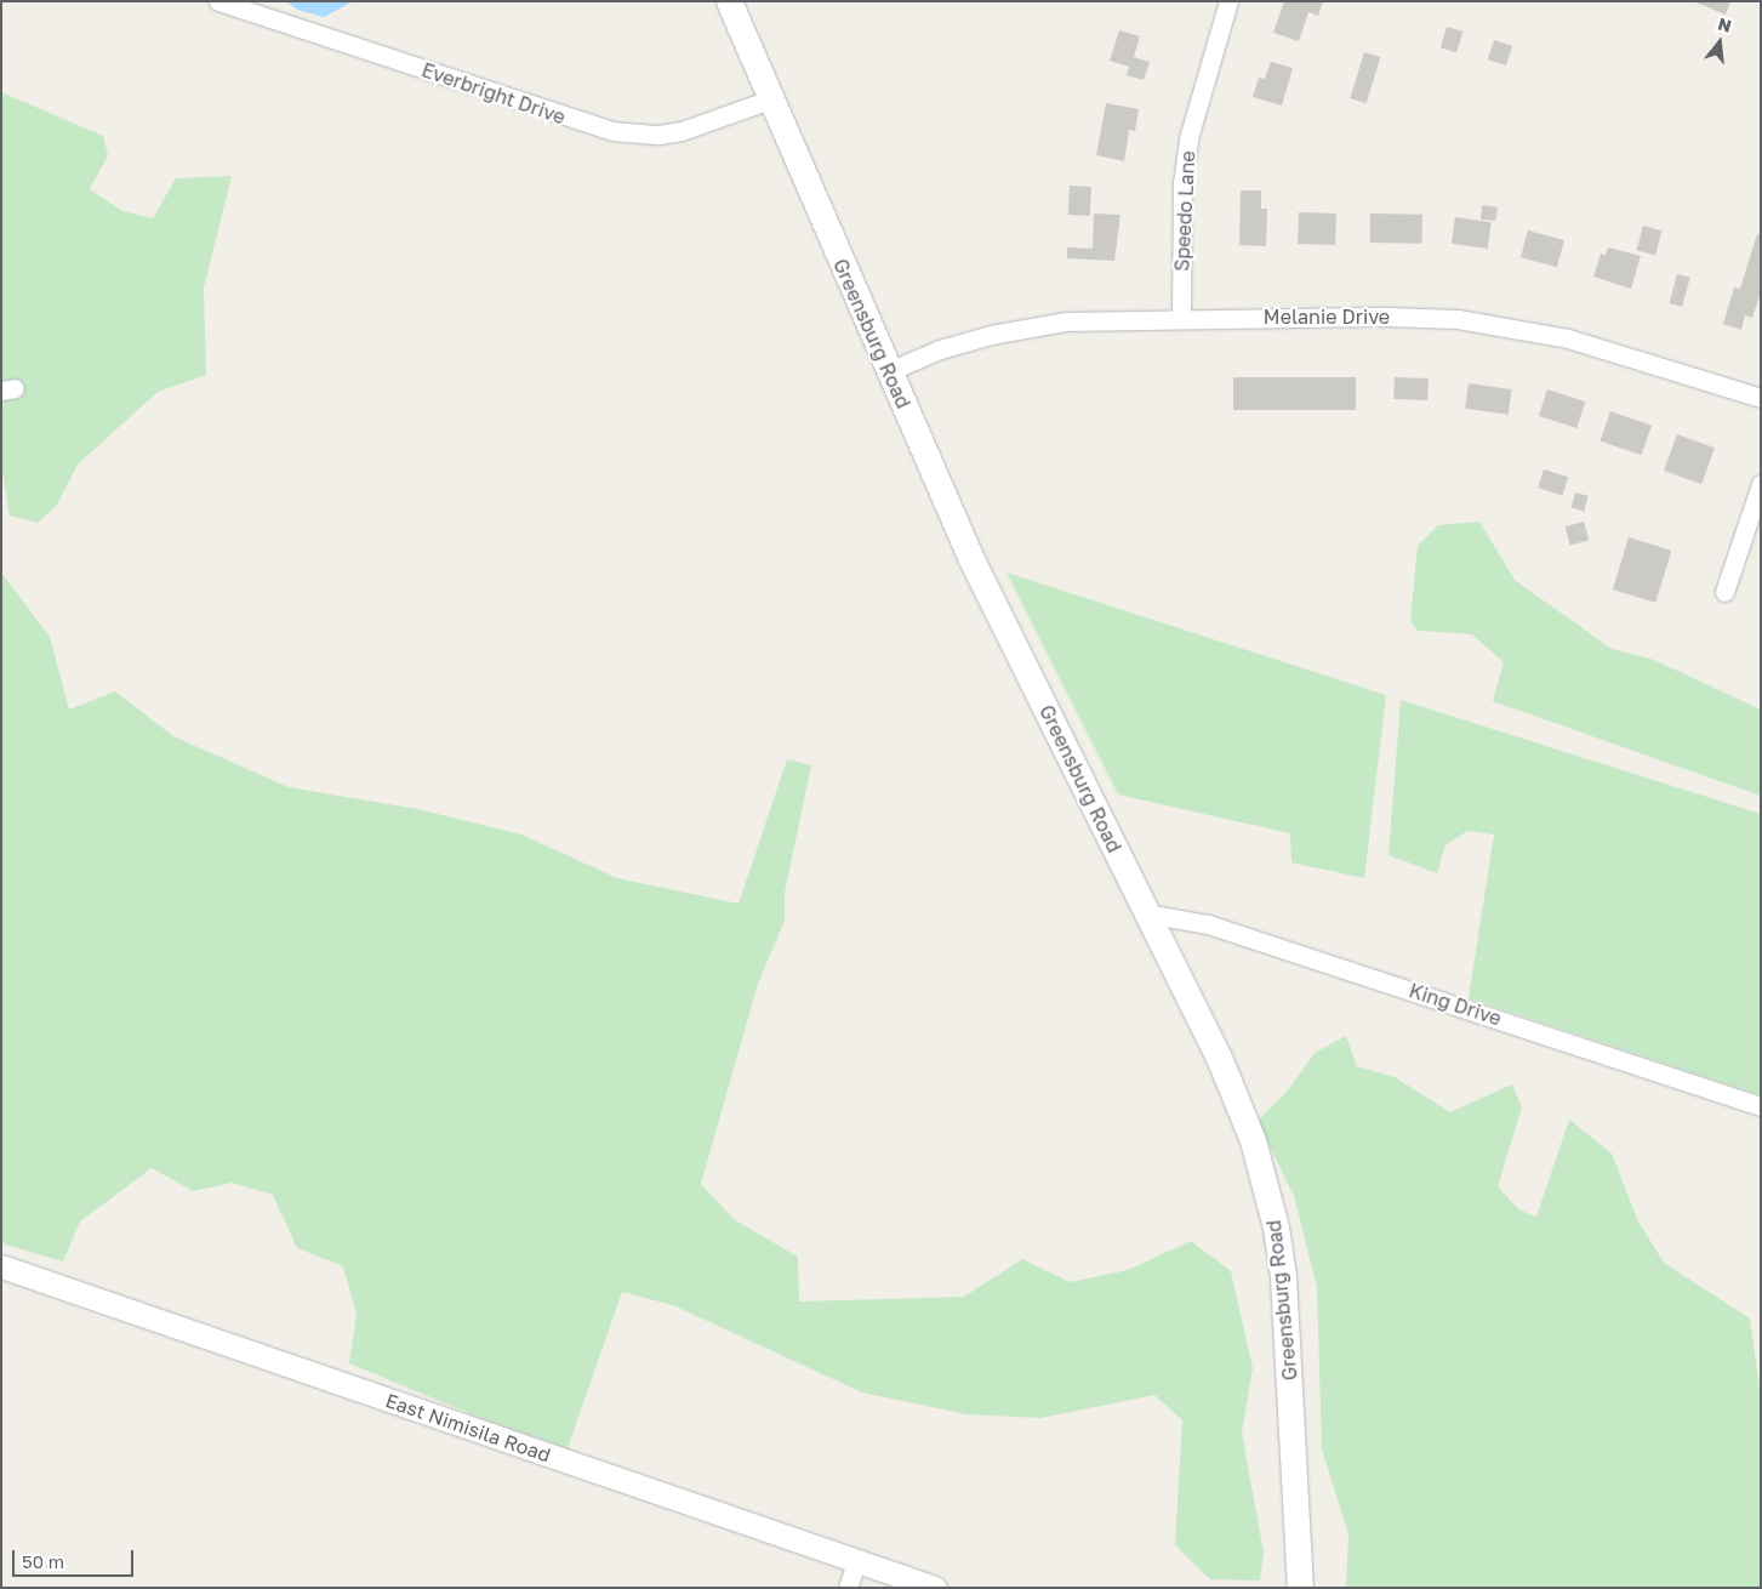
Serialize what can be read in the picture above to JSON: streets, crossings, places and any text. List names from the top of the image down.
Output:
{
  "streets": {
    "main road": ["Greensburg Road"],
    "street": [
      "Everbright Drive",
      "Speedo Lane",
      "Melanie Drive",
      "King Drive",
      "East Nimisila Road"
    ]
  },
  "crossings": [
    ["Everbright Drive", "Greensburg Road"],
    ["Speedo Lane", "Melanie Drive"],
    ["Melanie Drive", "Greensburg Road"],
    ["Greensburg Road", "King Drive"]
  ],
  "scale_bar": "50 m",
  "north": "top"
}
